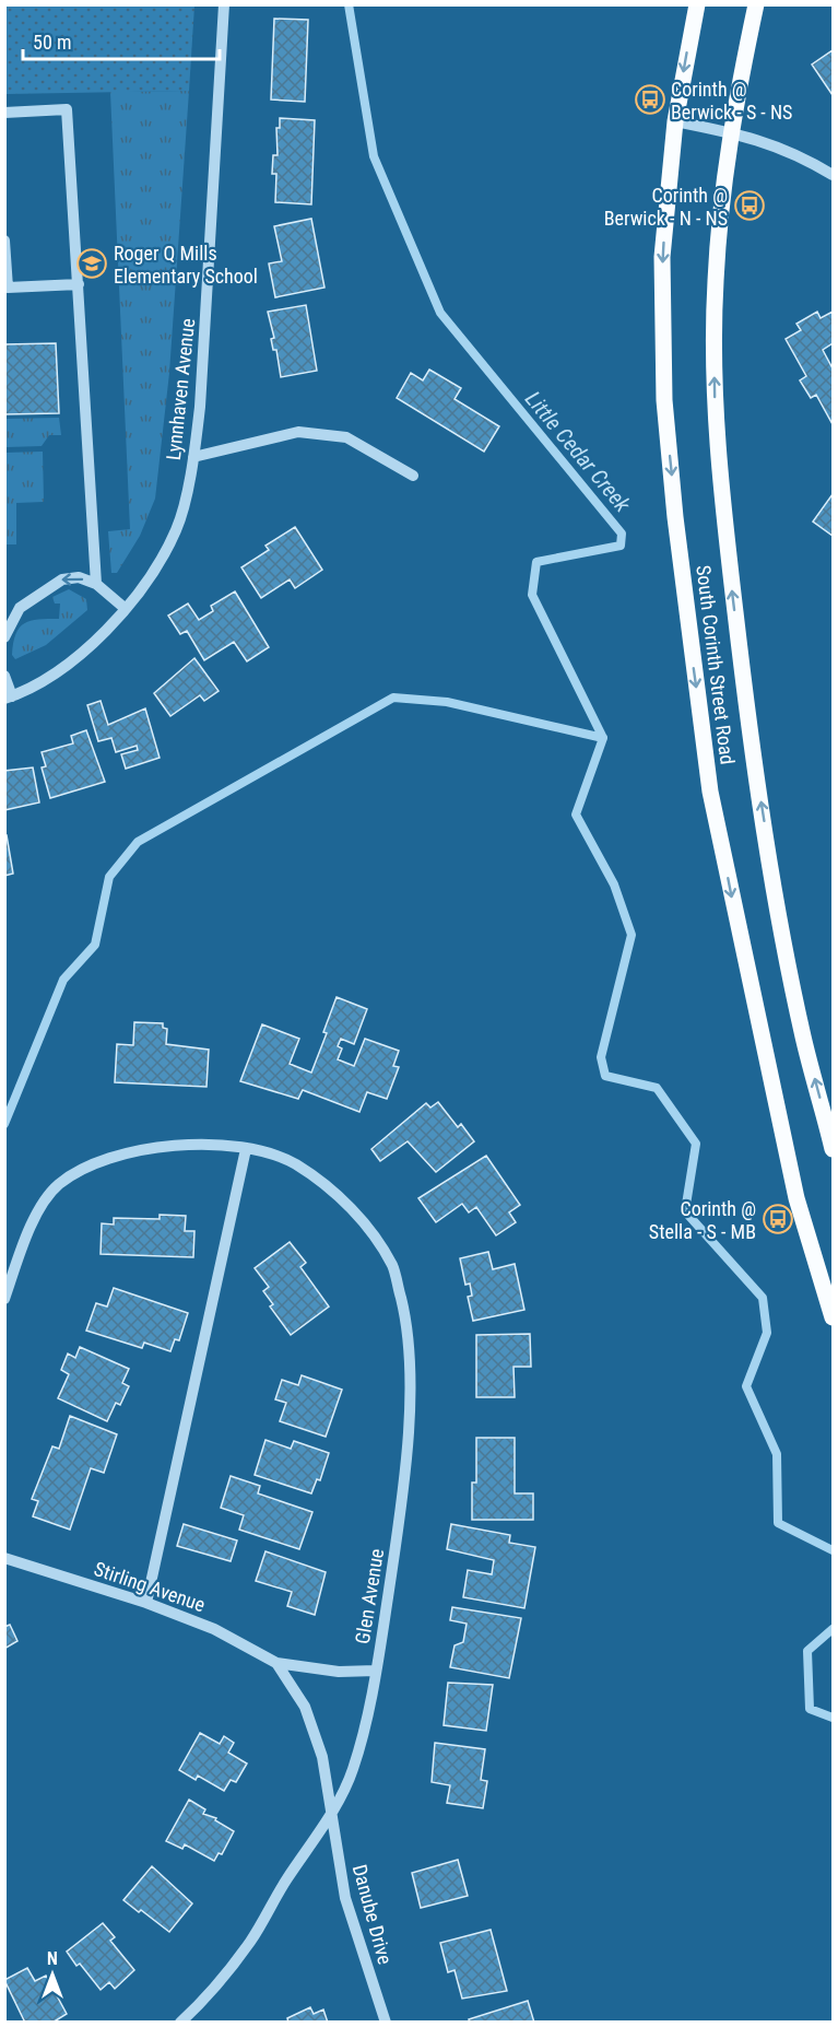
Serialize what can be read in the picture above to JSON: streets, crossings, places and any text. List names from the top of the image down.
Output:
{
  "streets": {
    "main road": ["South Corinth Street Road"],
    "street": [
      "Lynnhaven Avenue",
      "Stirling Avenue",
      "Glen Avenue",
      "Danube Drive"
    ]
  },
  "crossings": [
    ["Stirling Avenue", "Glen Avenue"],
    ["Stirling Avenue", "Danube Drive"],
    ["Glen Avenue", "Danube Drive"]
  ],
  "water": ["Little Cedar Creek"],
  "places": {
    "bus stop": ["Corinth @ Berwick - S - NS", "Corinth @ Berwick - N - NS", "Corinth @ Stella - S - MB"],
    "school or university": ["Roger Q Mills Elementary School"]
  },
  "scale_bar": "50 m",
  "north": "top"
}
